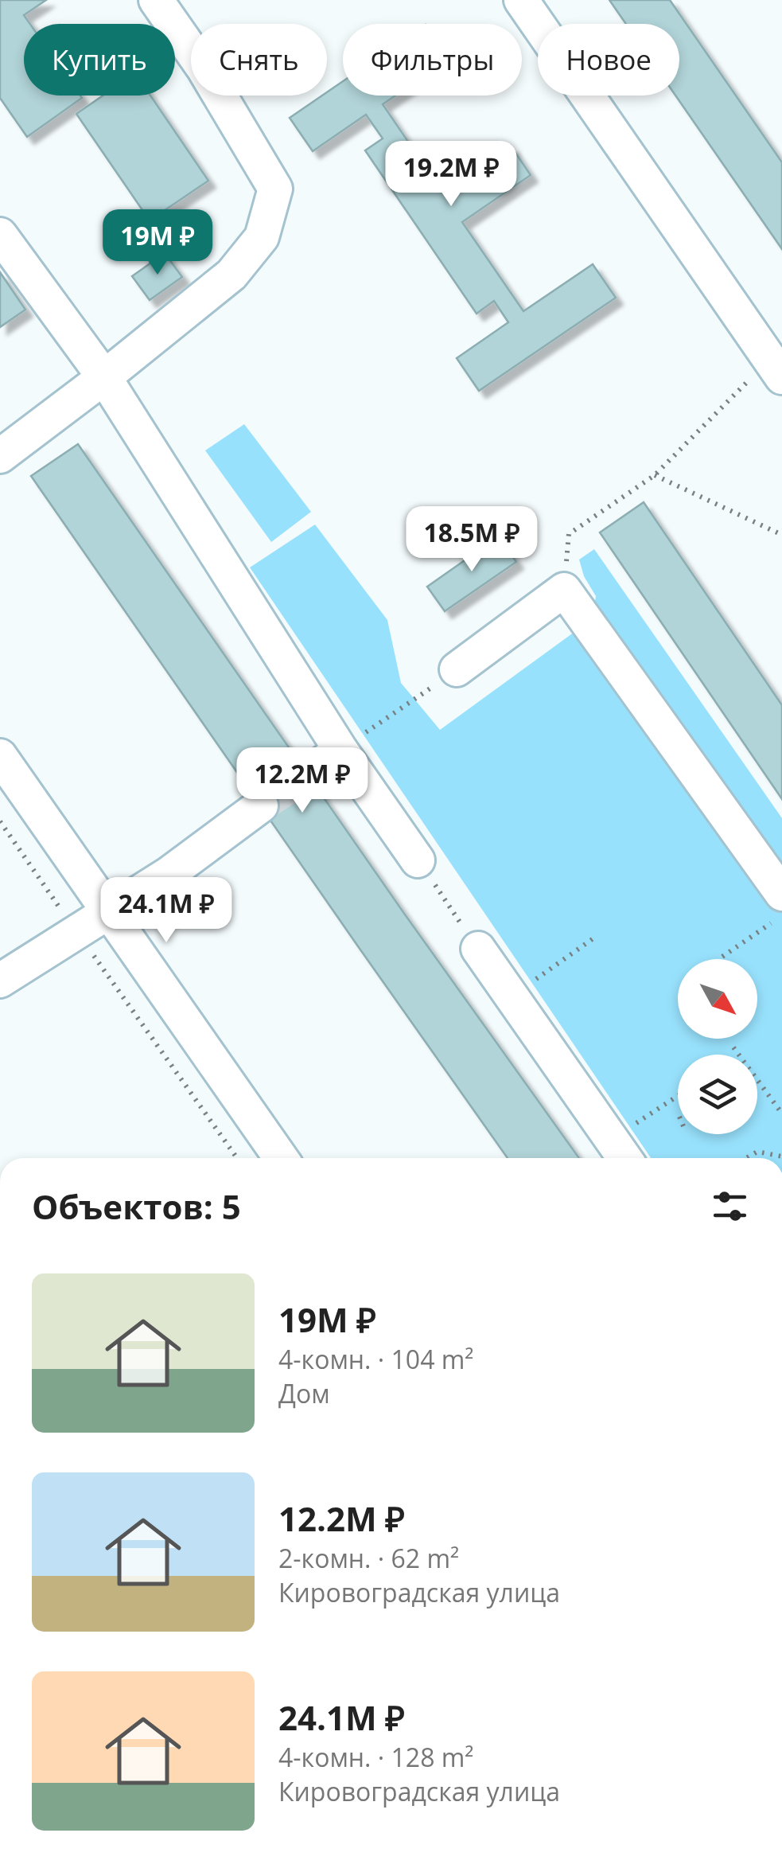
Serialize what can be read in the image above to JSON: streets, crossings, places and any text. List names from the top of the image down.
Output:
{
  "north": "bottom right",
  "page": {
    "chip": [
      "Купить",
      "Снять",
      "Фильтры",
      "Новое"
    ],
    "price": [
      "19.2M ₽",
      "19M ₽",
      "18.5M ₽",
      "12.2M ₽",
      "24.1M ₽"
    ],
    "heading": "Объектов: 5",
    "list": [
      {
        "name": "19M ₽",
        "note": "4-комн. · 104 m² · Дом"
      },
      {
        "name": "12.2M ₽",
        "note": "2-комн. · 62 m² · Кировоградская улица"
      },
      {
        "name": "24.1M ₽",
        "note": "4-комн. · 128 m² · Кировоградская улица"
      }
    ]
  }
}
